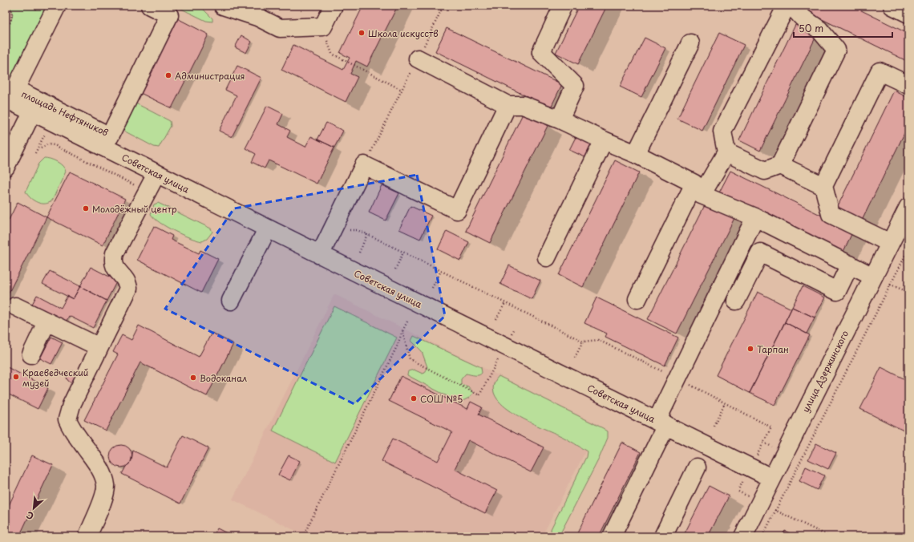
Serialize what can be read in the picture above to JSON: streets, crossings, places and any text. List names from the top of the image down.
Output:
{
  "streets": {
    "street": ["площадь Нефтяников", "Советская улица", "улица Дзержинского"]
  },
  "crossings": [
    ["площадь Нефтяников", "Советская улица"],
    ["Советская улица", "улица Дзержинского"]
  ],
  "places": [
    "Школа искусств",
    "Администрация",
    "Молодёжный центр",
    "Тарпан",
    "Краеведческий музей",
    "Водоканал",
    "СОШ №5"
  ],
  "scale_bar": "50 m",
  "north": "bottom left"
}
